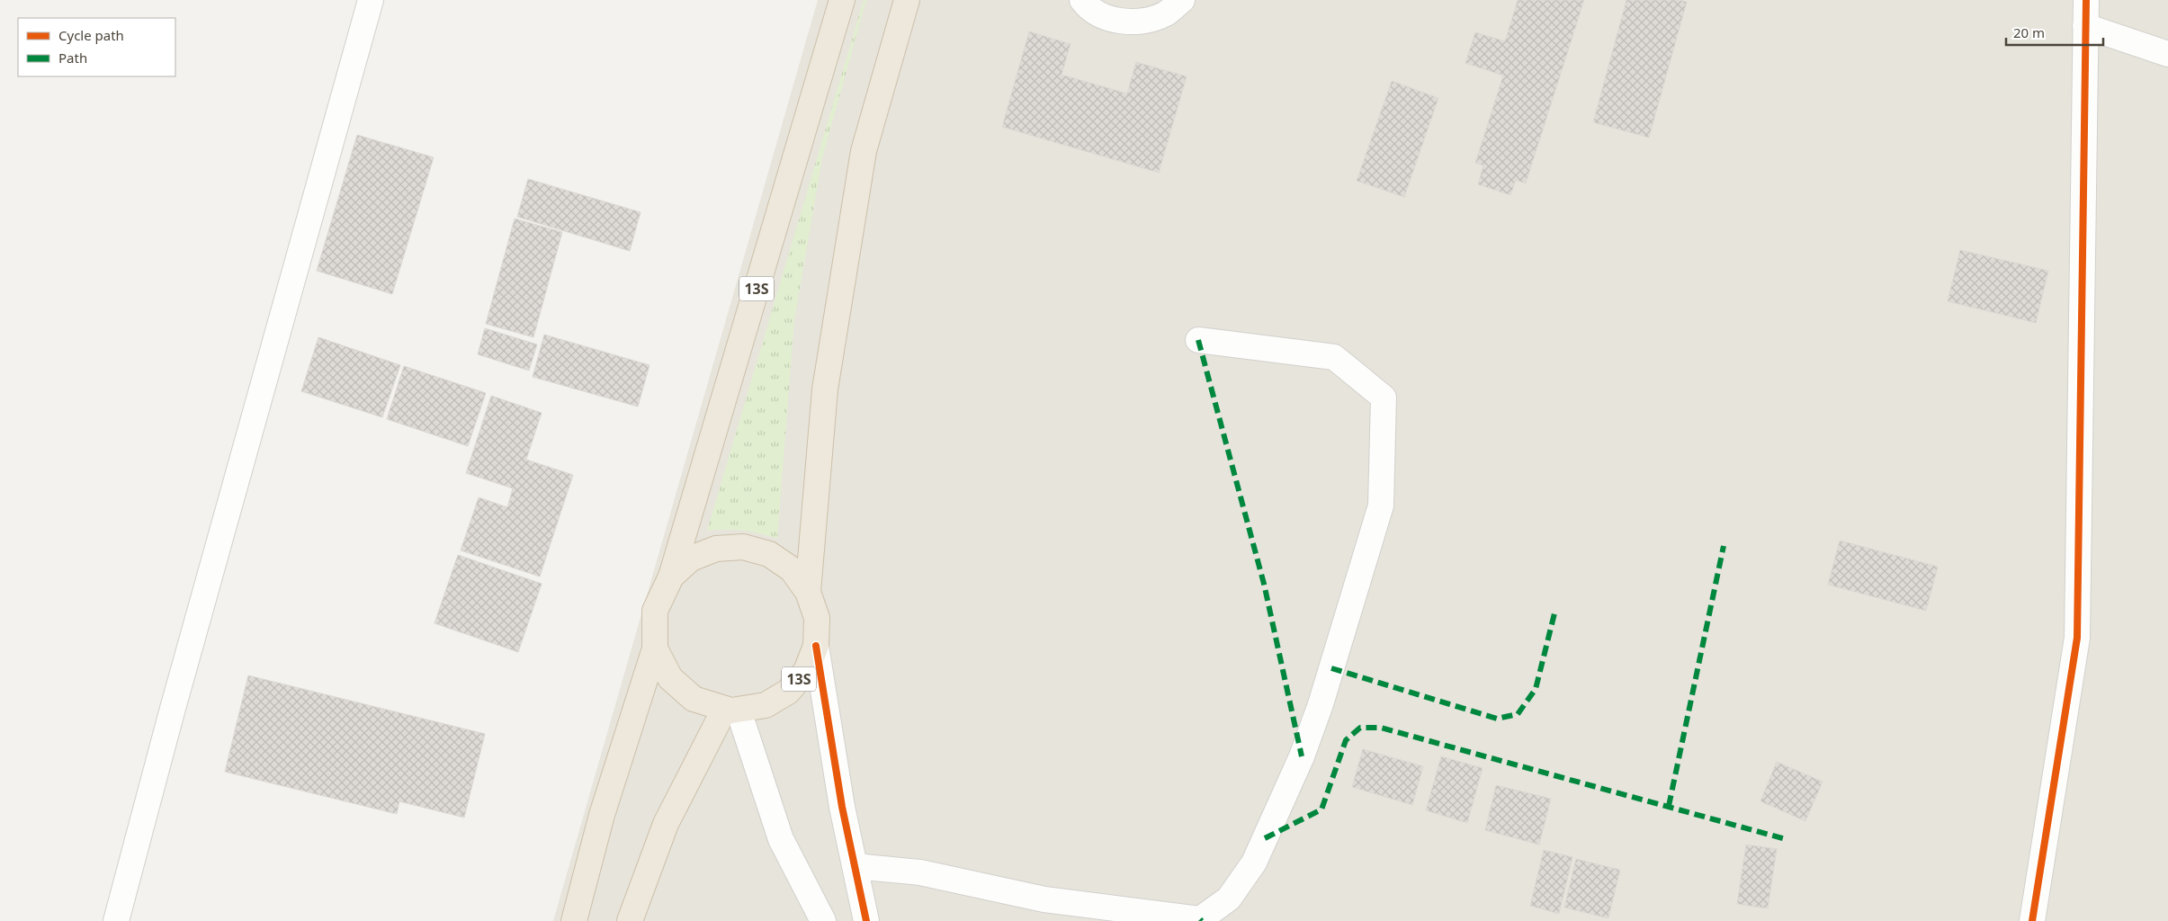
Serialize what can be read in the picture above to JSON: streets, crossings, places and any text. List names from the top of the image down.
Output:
{
  "streets": {
    "highway": ["13S"]
  },
  "legend": ["Cycle path", "Path"],
  "scale_bar": "20 m"
}
